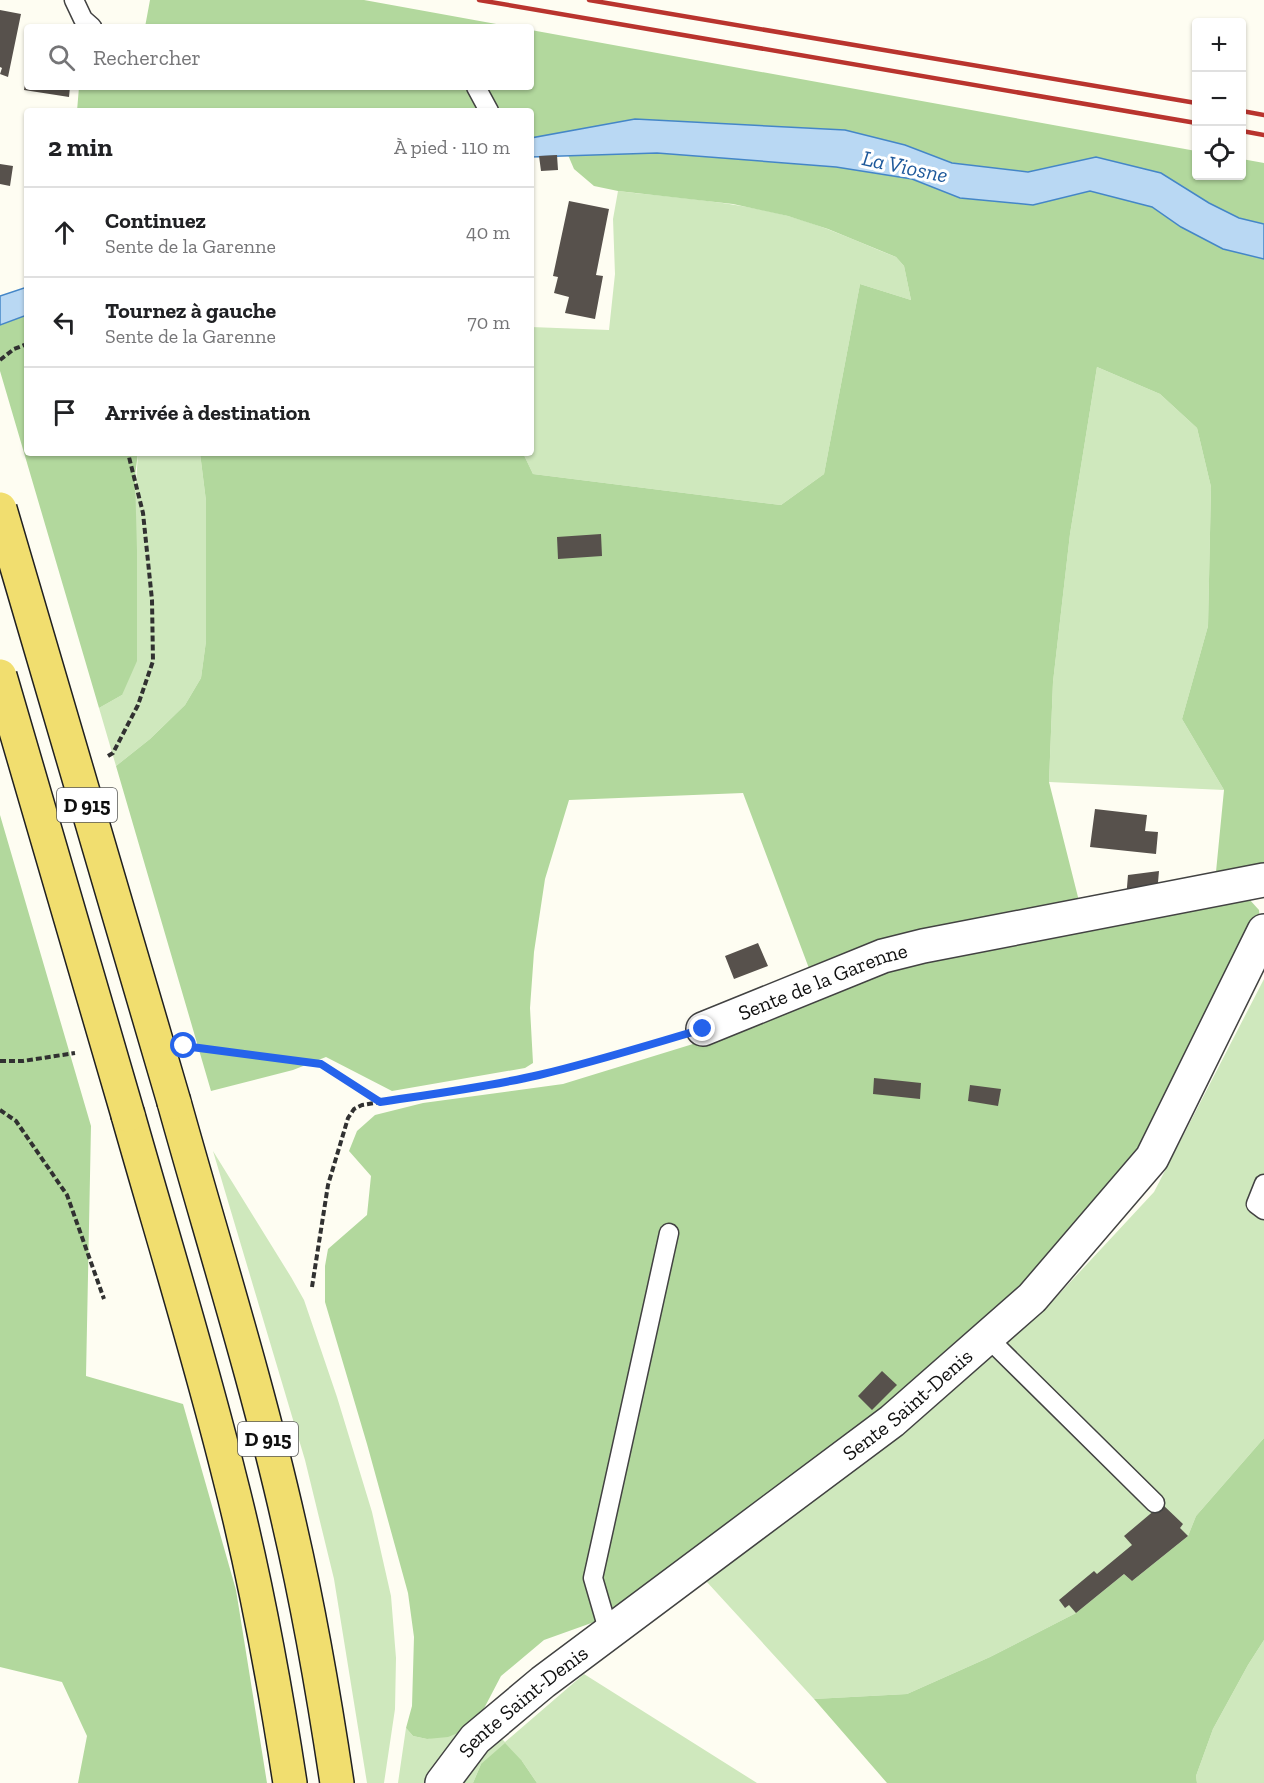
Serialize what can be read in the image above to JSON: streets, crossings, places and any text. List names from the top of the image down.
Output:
{
  "streets": {
    "main road": ["D 915"],
    "street": ["Sente de la Garenne", "Sente Saint-Denis"]
  },
  "water": ["La Viosne"],
  "page": {
    "map_buttons": ["+", "−"],
    "search": "Rechercher",
    "heading": ["2 min", "À pied · 110 m"],
    "list": [
      ["Continuez", "Sente de la Garenne", "40 m"],
      ["Tournez à gauche", "Sente de la Garenne", "70 m"],
      "Arrivée à destination"
    ]
  }
}
